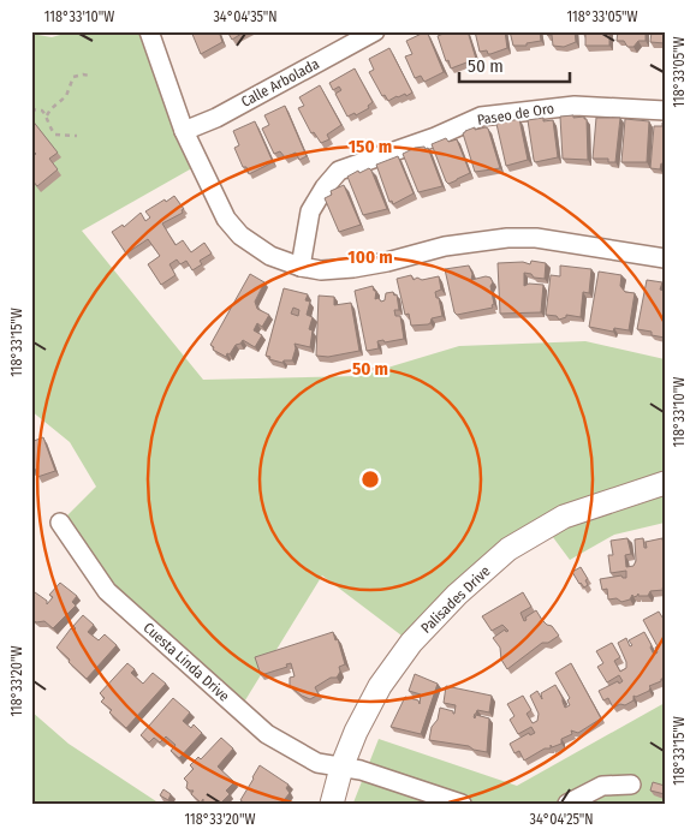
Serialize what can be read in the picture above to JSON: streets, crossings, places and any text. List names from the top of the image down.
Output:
{
  "streets": {
    "street": [
      "Calle Arbolada",
      "Paseo de Oro",
      "Palisades Drive",
      "Cuesta Linda Drive"
    ]
  },
  "crossings": [
    ["Palisades Drive", "Cuesta Linda Drive"]
  ],
  "scale_bar": "50 m",
  "coordinates": [
    "118°33'10\"W",
    "34°04'35\"N",
    "118°33'05\"W",
    "118°33'15\"W",
    "118°33'20\"W",
    "34°04'25\"N"
  ],
  "rings": ["150 m", "100 m", "50 m"]
}
